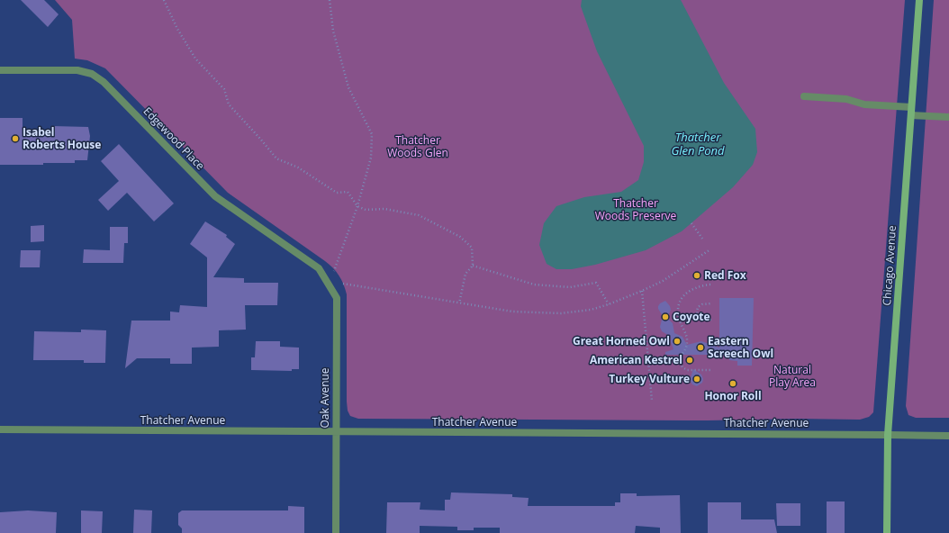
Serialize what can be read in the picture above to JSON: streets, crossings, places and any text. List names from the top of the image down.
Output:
{
  "streets": {
    "main road": ["Chicago Avenue"],
    "street": ["Edgewood Place", "Oak Avenue", "Thatcher Avenue"]
  },
  "crossings": [
    ["Edgewood Place", "Oak Avenue"],
    ["Chicago Avenue", "Thatcher Avenue"],
    ["Oak Avenue", "Thatcher Avenue"]
  ],
  "water": ["Thatcher Glen Pond"],
  "parks": ["Thatcher Woods Glen", "Thatcher Woods Preserve", "Natural Play Area"],
  "places": [
    "Isabel Roberts House",
    "Red Fox",
    "Coyote",
    "Great Horned Owl",
    "Eastern Screech Owl",
    "American Kestrel",
    "Turkey Vulture",
    "Honor Roll"
  ]
}
